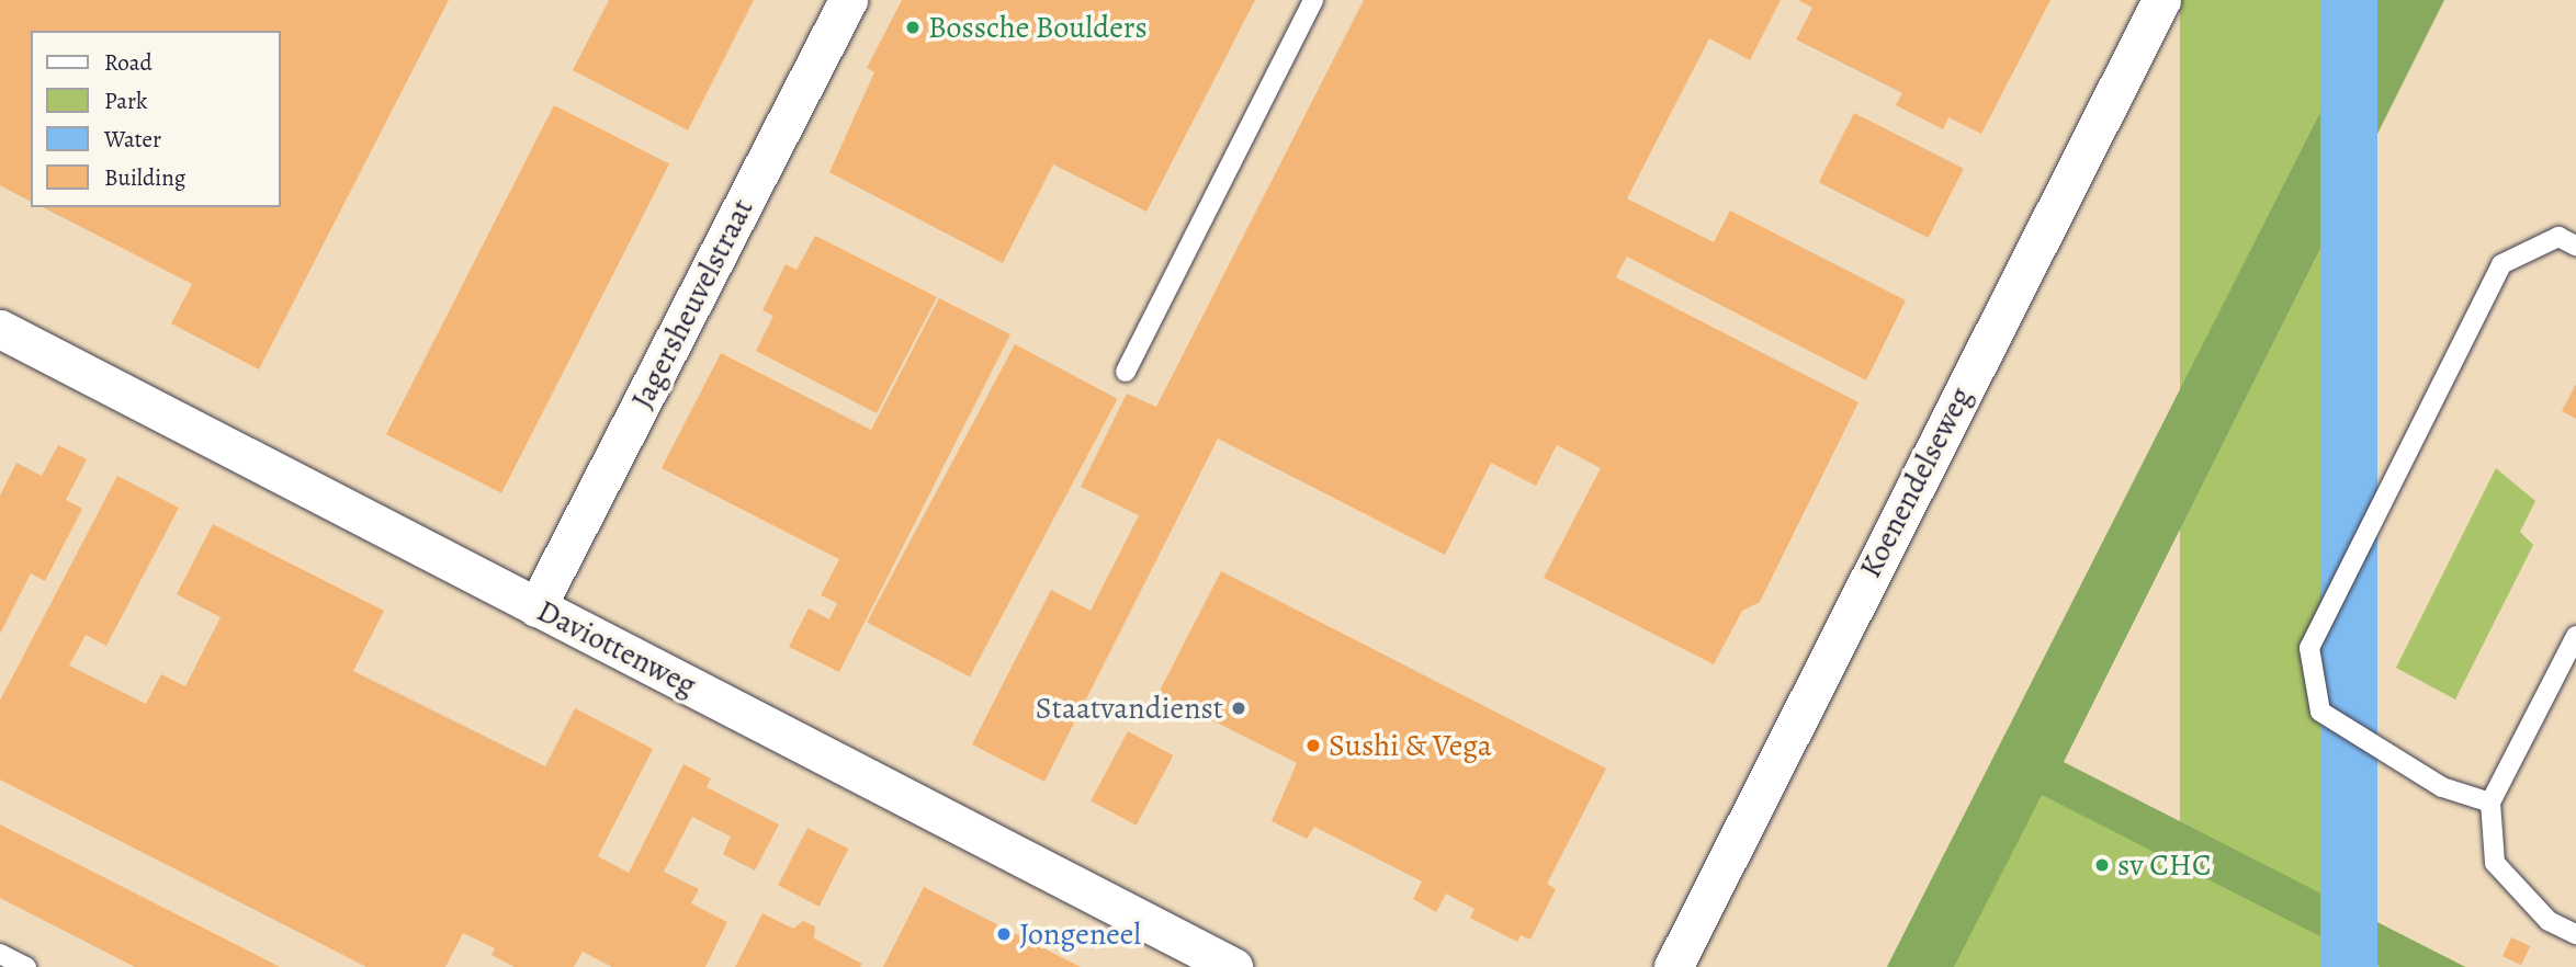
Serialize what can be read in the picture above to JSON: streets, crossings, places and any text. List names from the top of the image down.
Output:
{
  "streets": {
    "street": ["Jagersheuvelstraat", "Koenendelseweg", "Daviottenweg"]
  },
  "crossings": [
    ["Jagersheuvelstraat", "Daviottenweg"]
  ],
  "places": [
    "Bossche Boulders",
    "Staatvandienst",
    "Sushi & Vega",
    "sv CHC",
    "Jongeneel"
  ],
  "legend": [
    "Road",
    "Park",
    "Water",
    "Building"
  ]
}
